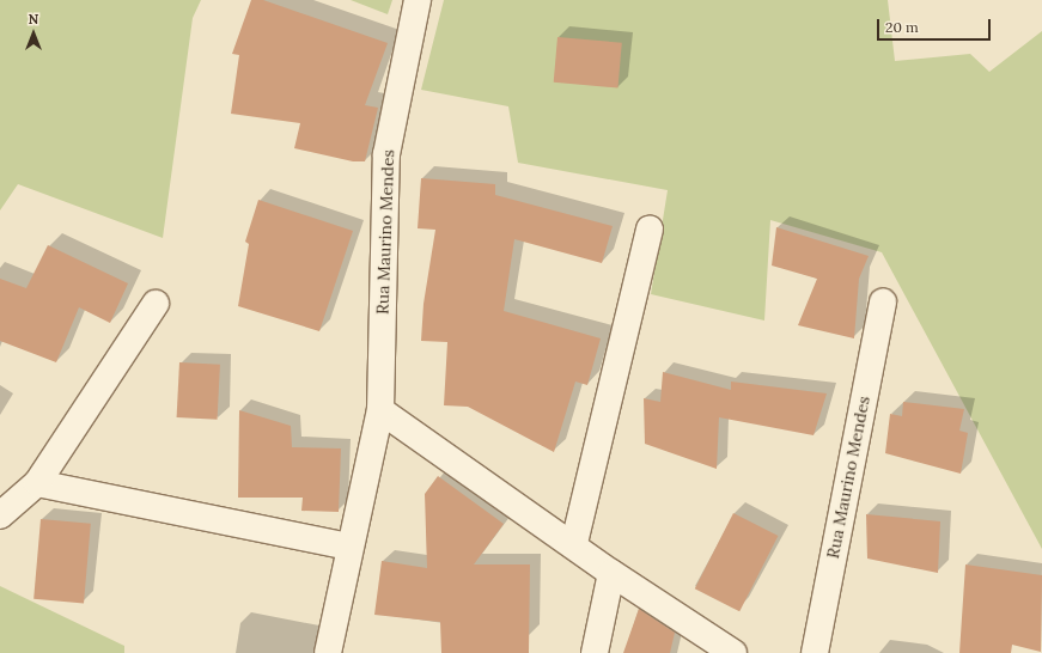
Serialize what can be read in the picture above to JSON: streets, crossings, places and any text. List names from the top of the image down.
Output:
{
  "streets": {
    "street": ["Rua Maurino Mendes"]
  },
  "scale_bar": "20 m",
  "north": "top"
}
